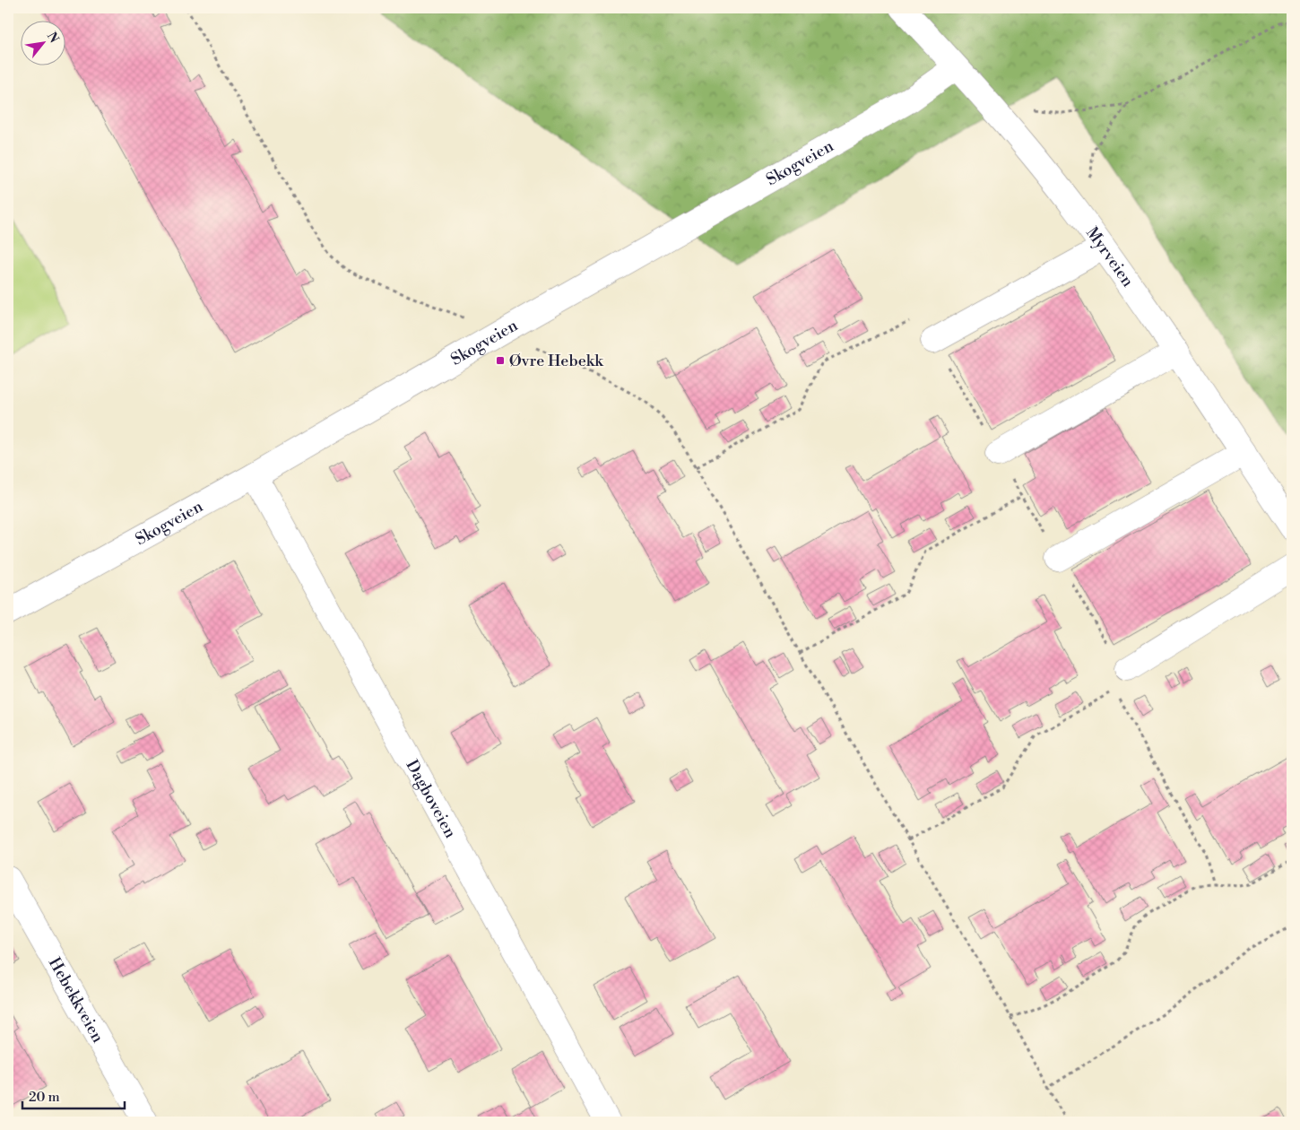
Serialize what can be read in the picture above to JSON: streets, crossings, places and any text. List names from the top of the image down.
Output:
{
  "streets": {
    "street": [
      "Skogveien",
      "Myrveien",
      "Dagboveien",
      "Hebekkveien"
    ]
  },
  "crossings": [
    ["Skogveien", "Myrveien"],
    ["Skogveien", "Dagboveien"]
  ],
  "places": {
    "transit": ["Øvre Hebekk"]
  },
  "scale_bar": "20 m",
  "north": "top right"
}
